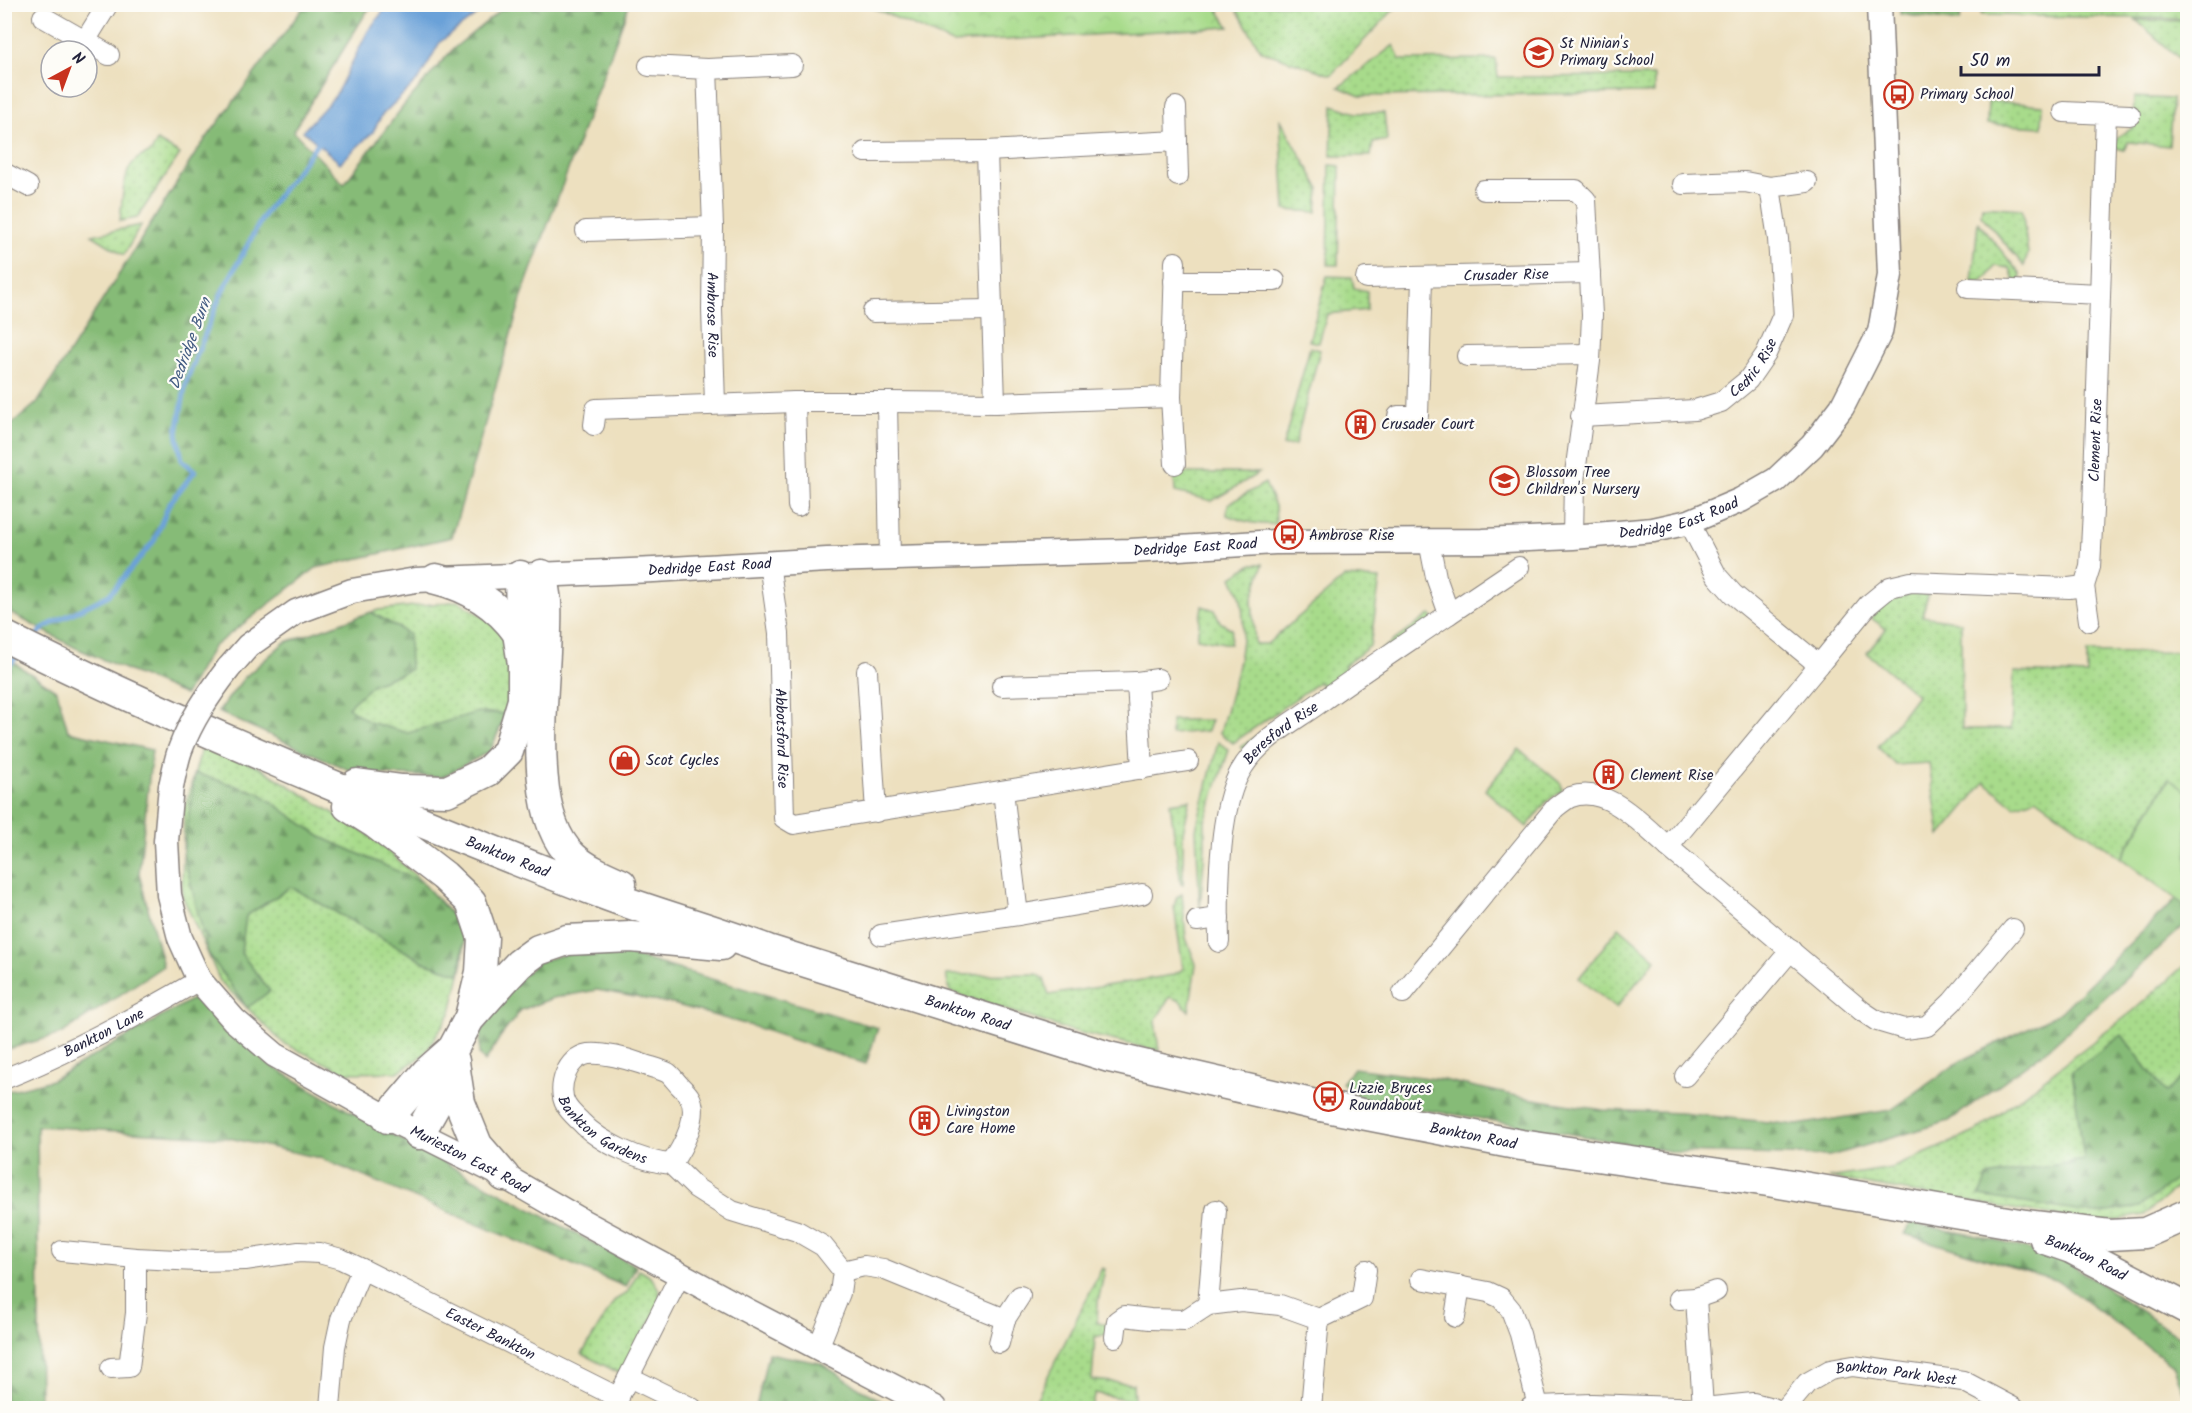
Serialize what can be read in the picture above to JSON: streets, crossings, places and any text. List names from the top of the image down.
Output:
{
  "streets": {
    "main road": ["Bankton Road"],
    "street": [
      "Crusader Rise",
      "Ambrose Rise",
      "Cedric Rise",
      "Clement Rise",
      "Dedridge East Road",
      "Beresford Rise",
      "Abbotsford Rise",
      "Bankton Lane",
      "Bankton Gardens",
      "Murieston East Road",
      "Easter Bankton",
      "Bankton Park West"
    ]
  },
  "crossings": [
    ["Dedridge East Road", "Abbotsford Rise"],
    ["Dedridge East Road", "Murieston East Road"],
    ["Bankton Lane", "Murieston East Road"],
    ["Murieston East Road", "Easter Bankton"]
  ],
  "water": ["Dedridge Burn"],
  "places": {
    "school or university": ["St Ninian's Primary School", "Blossom Tree Children's Nursery"],
    "bus stop": ["Primary School", "Ambrose Rise", "Lizzie Bryces Roundabout"],
    "building": ["Crusader Court", "Clement Rise", "Livingston Care Home"],
    "shop": ["Scot Cycles"]
  },
  "scale_bar": "50 m",
  "north": "top right"
}
